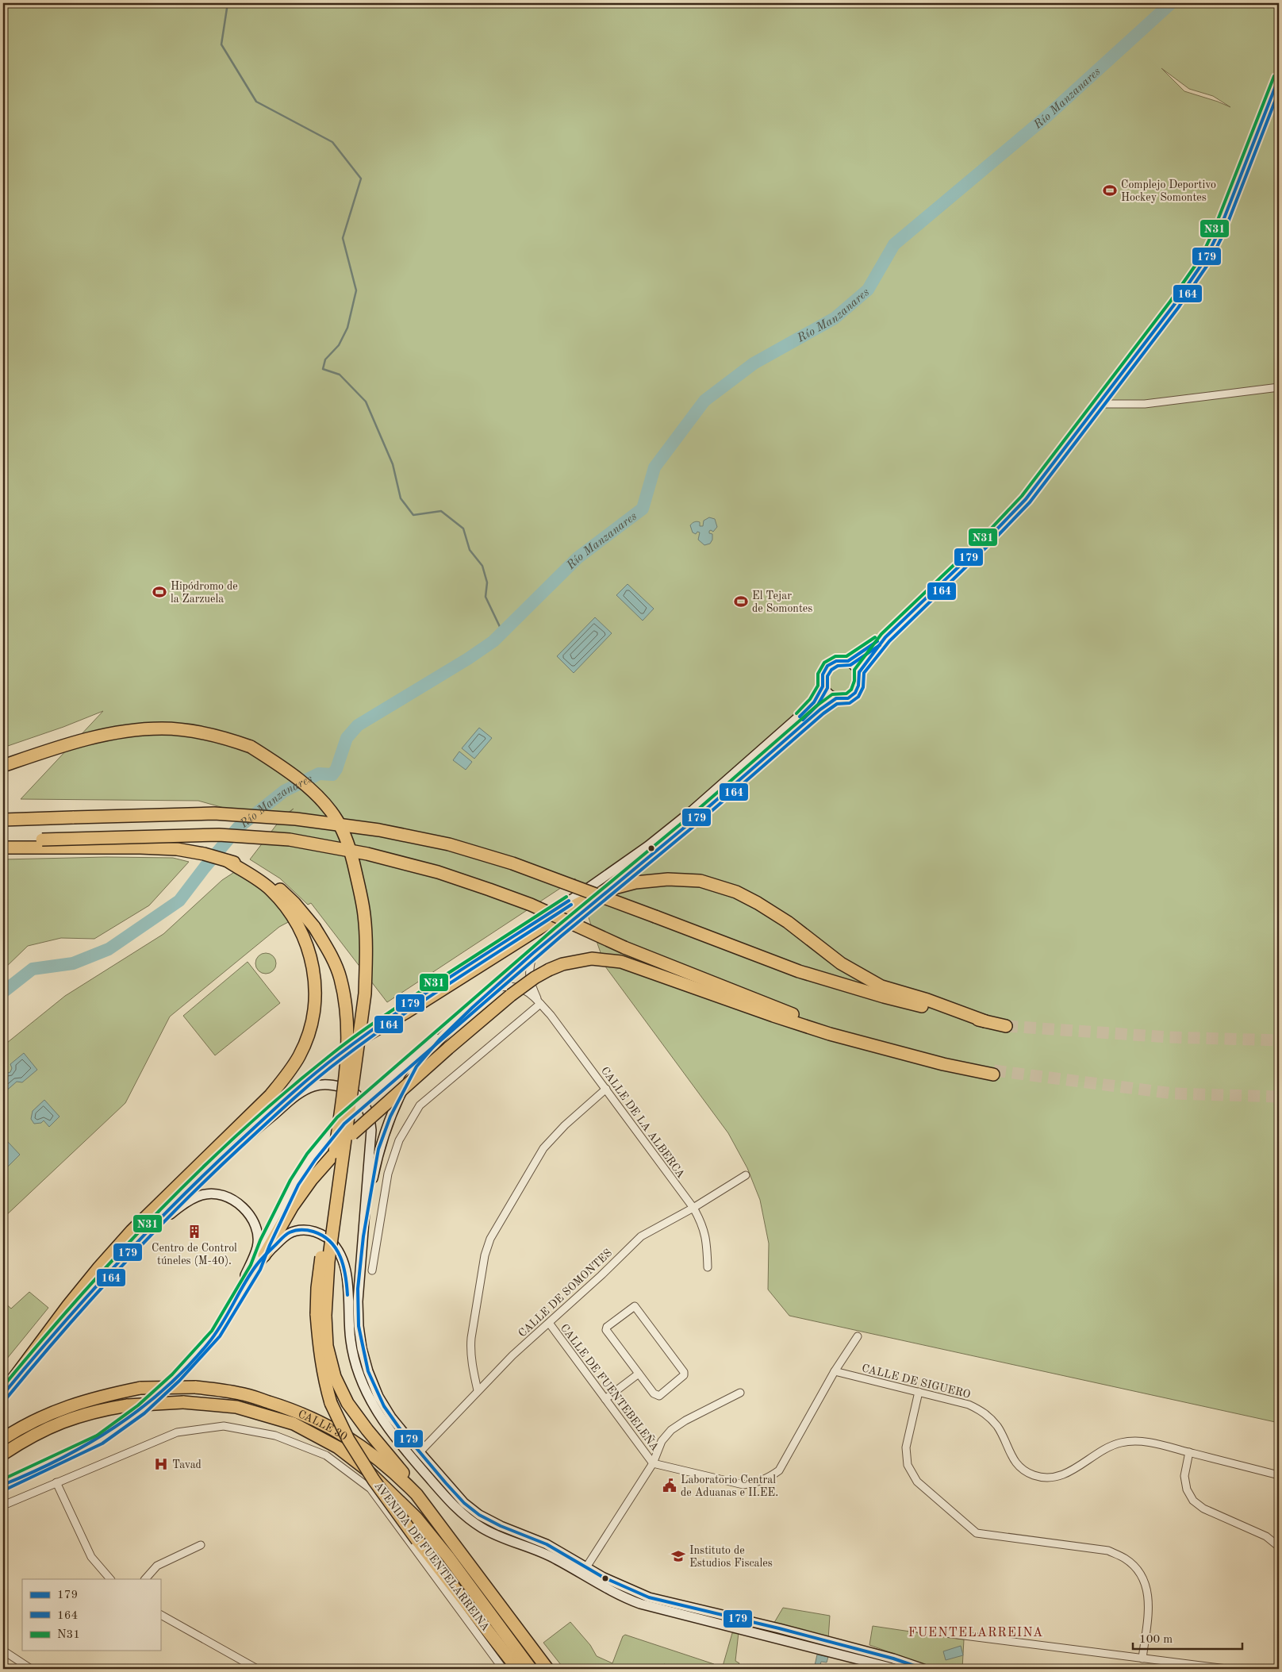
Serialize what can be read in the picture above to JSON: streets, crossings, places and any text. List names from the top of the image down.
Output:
{
  "streets": {
    "highway": ["CALLE 30"],
    "street": [
      "CALLE DE LA ALBERCA",
      "CALLE DE SOMONTES",
      "CALLE DE SIGUERO",
      "CALLE DE FUENTEBELEÑA",
      "AVENIDA DE FUENTELARREINA"
    ]
  },
  "crossings": [
    ["CALLE DE LA ALBERCA", "CALLE DE SOMONTES"],
    ["CALLE DE SOMONTES", "CALLE DE FUENTEBELEÑA"],
    ["CALLE DE SIGUERO", "CALLE DE FUENTEBELEÑA"]
  ],
  "districts": ["FUENTELARREINA"],
  "water": ["Río Manzanares"],
  "places": {
    "sports": ["Complejo Deportivo Hockey Somontes", "Hipódromo de la Zarzuela", "El Tejar de Somontes"],
    "building": ["Centro de Control túneles (M-40)."],
    "hospital": ["Tavad"],
    "public building": ["Laboratorio Central de Aduanas e II.EE."],
    "school or university": ["Instituto de Estudios Fiscales"]
  },
  "lines": ["transit line N31", "transit line 179", "transit line 164"],
  "legend": ["179", "164", "N31"],
  "scale_bar": "100 m"
}
